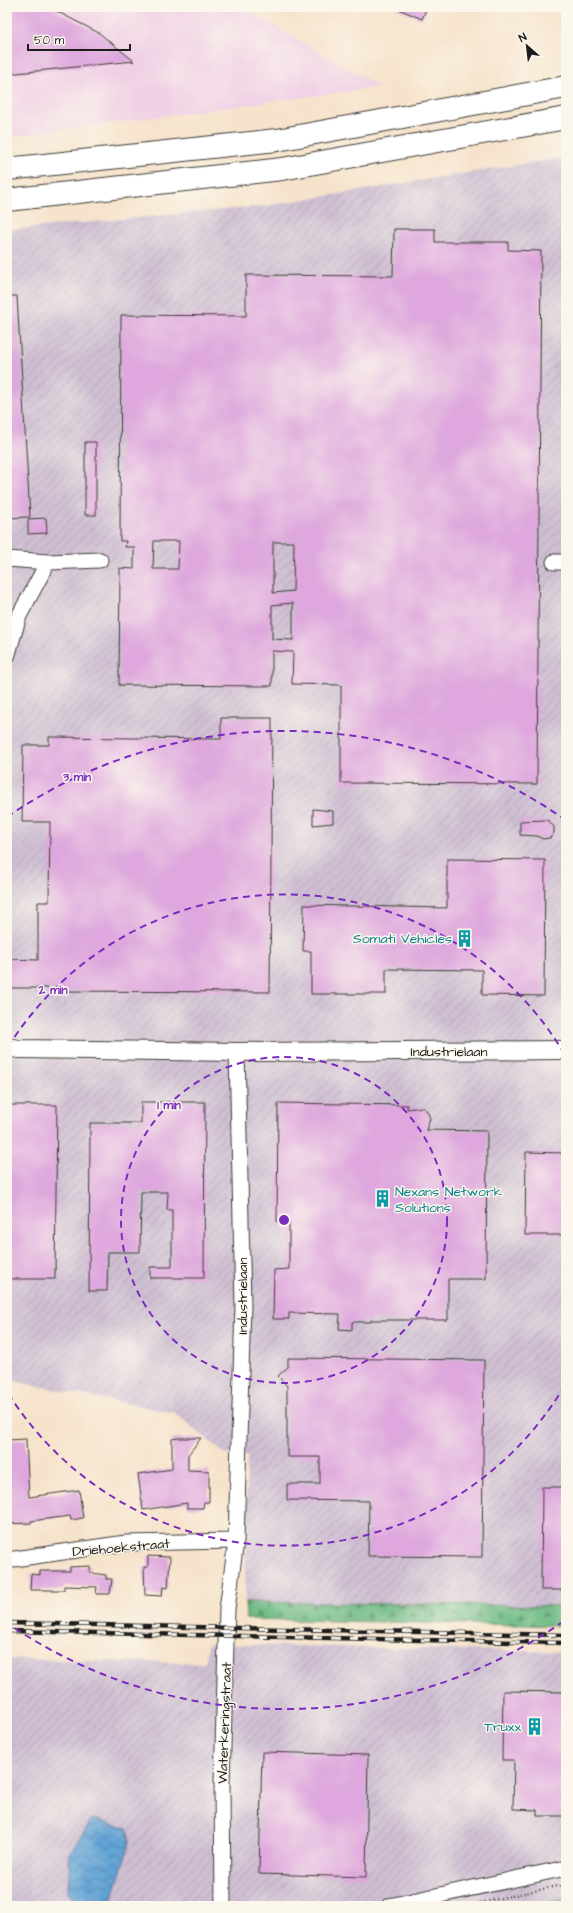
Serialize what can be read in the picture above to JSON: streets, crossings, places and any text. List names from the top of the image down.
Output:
{
  "streets": {
    "street": ["Industrielaan", "Driehoekstraat", "Waterkeringstraat"]
  },
  "crossings": [
    ["Industrielaan", "Driehoekstraat"],
    ["Industrielaan", "Waterkeringstraat"],
    ["Driehoekstraat", "Waterkeringstraat"]
  ],
  "places": {
    "building": ["Somati Vehicles", "Nexans Network Solutions", "Truxx"]
  },
  "scale_bar": "50 m",
  "north": "top left",
  "rings": ["3 min", "2 min", "1 min"]
}
